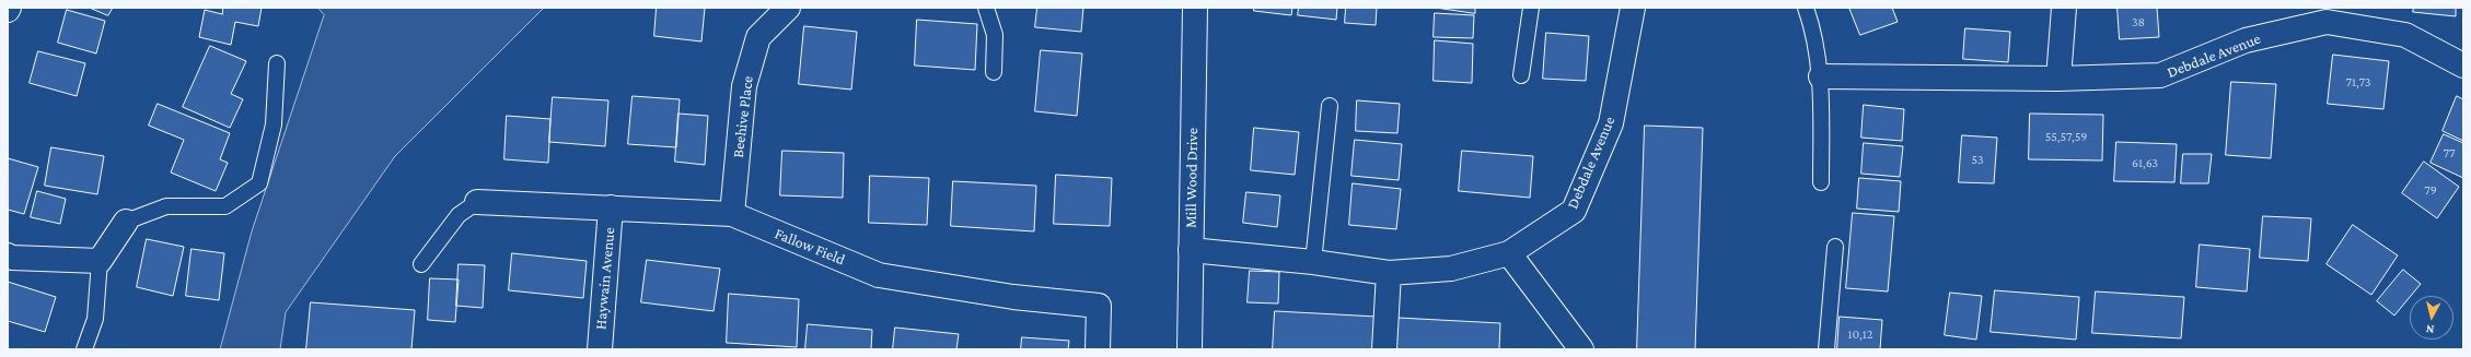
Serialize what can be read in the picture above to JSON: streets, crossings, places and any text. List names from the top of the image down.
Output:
{
  "streets": {
    "street": [
      "Debdale Avenue",
      "Beehive Place",
      "Mill Wood Drive",
      "Fallow Field",
      "Haywain Avenue"
    ]
  },
  "crossings": [
    ["Debdale Avenue", "Mill Wood Drive"],
    ["Beehive Place", "Fallow Field"],
    ["Fallow Field", "Haywain Avenue"]
  ],
  "house_numbers": [
    "38",
    "71,73",
    "55,57,59",
    "77",
    "53",
    "61,63",
    "79",
    "10,12"
  ],
  "north": "bottom"
}
